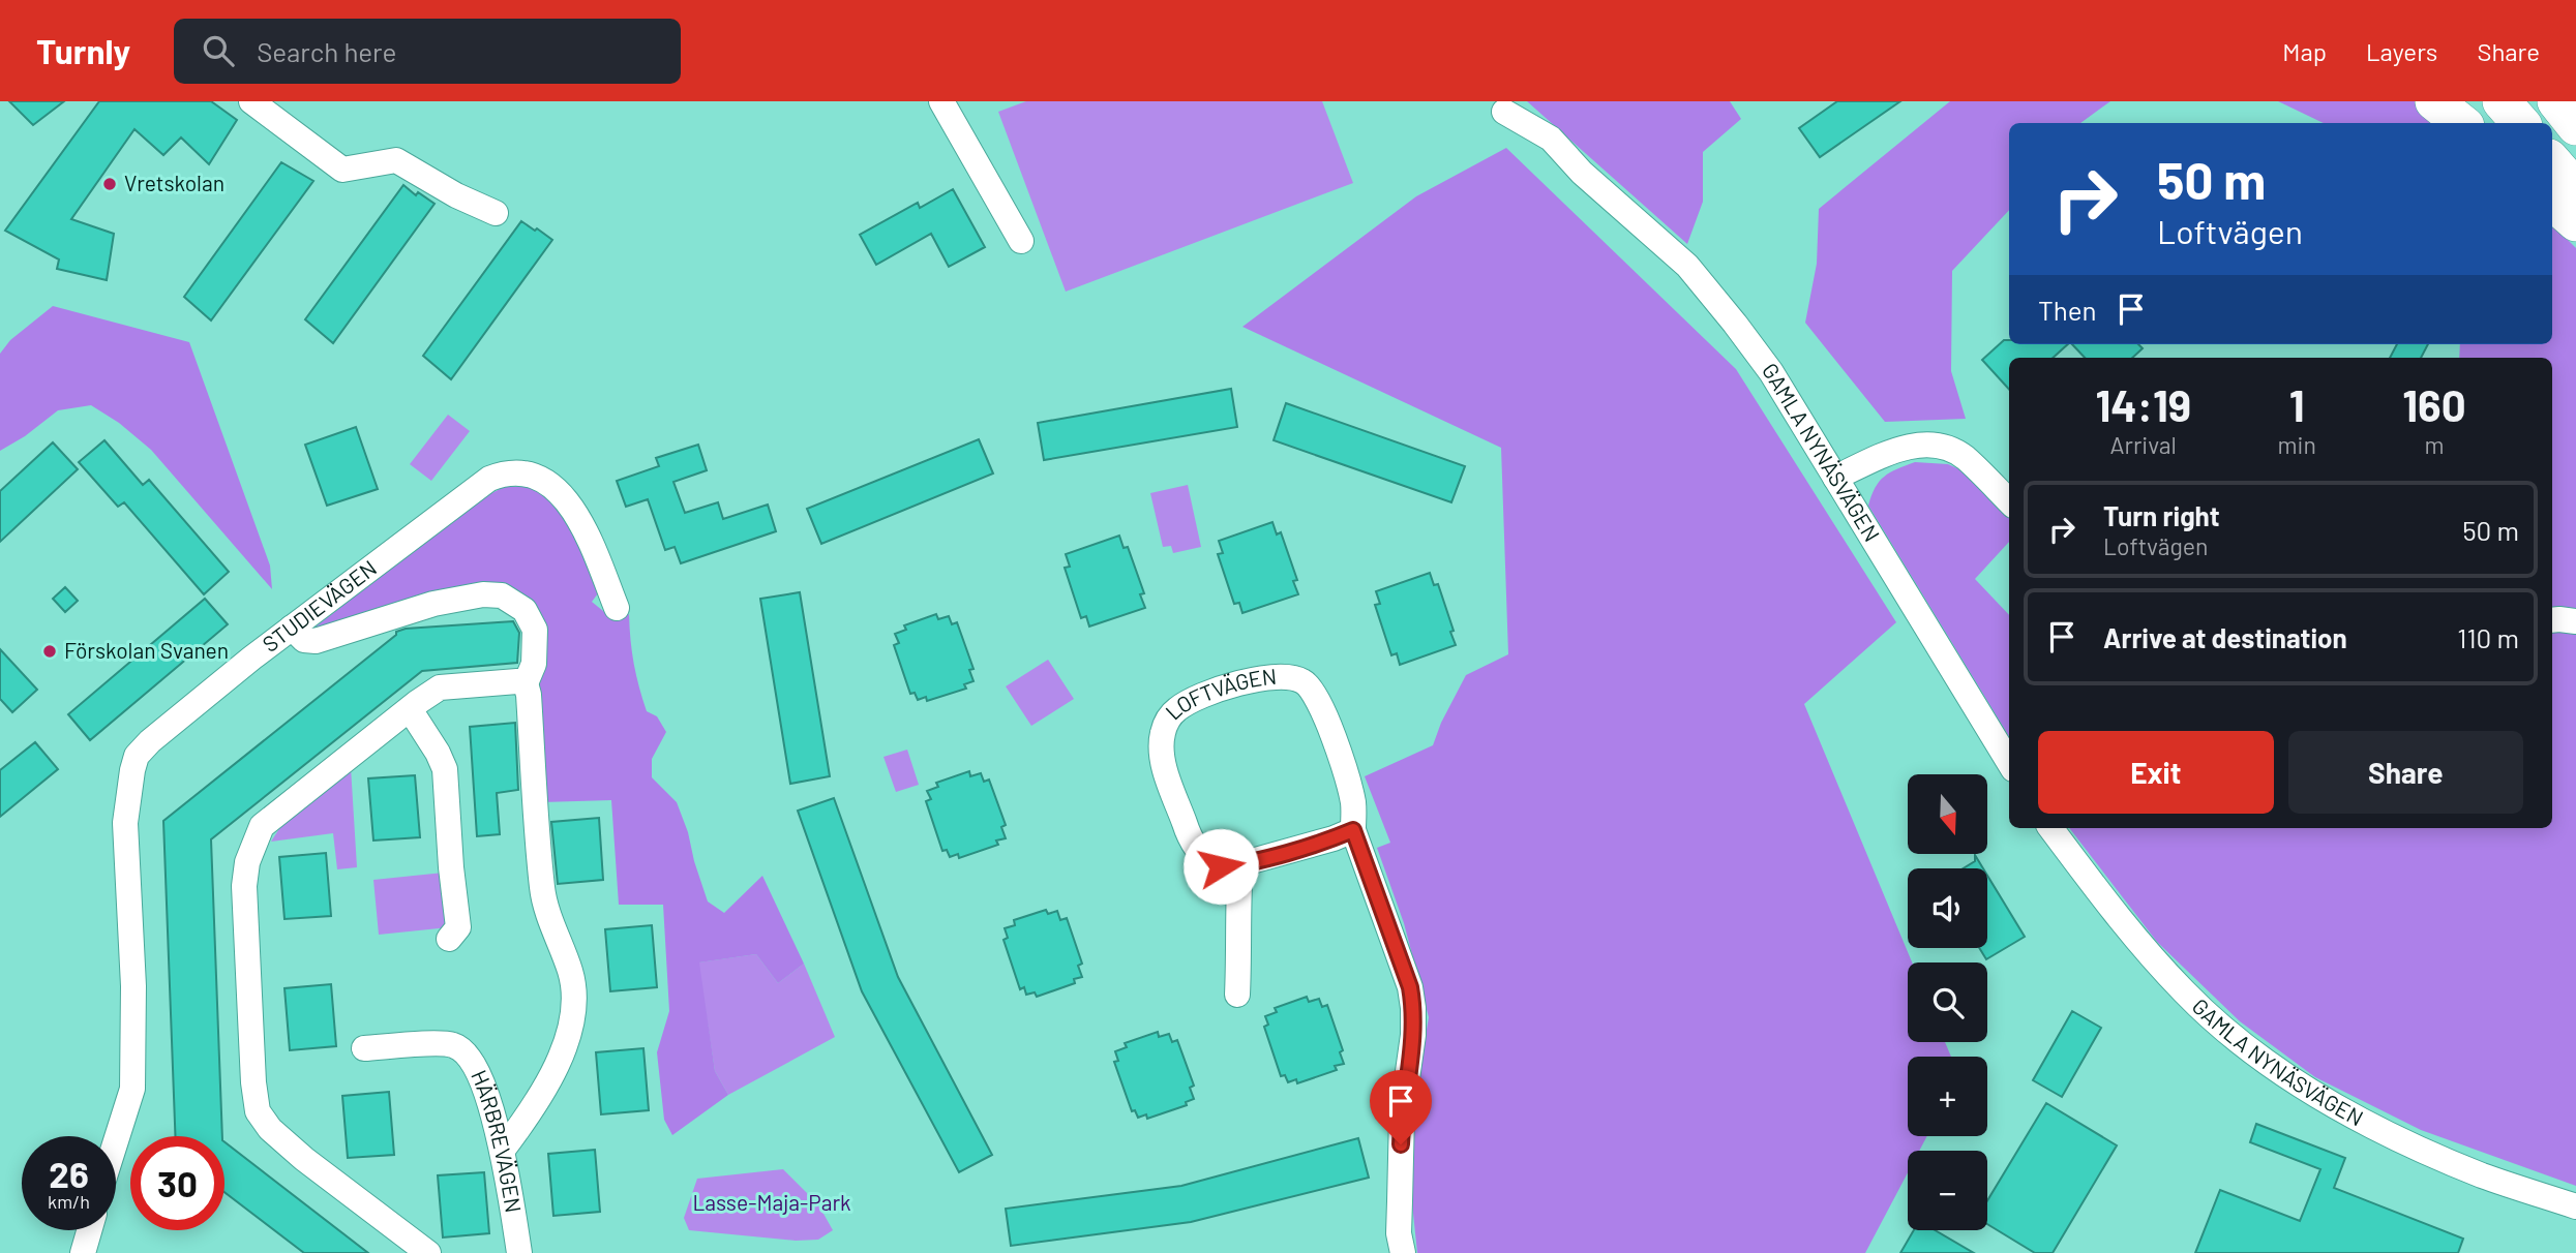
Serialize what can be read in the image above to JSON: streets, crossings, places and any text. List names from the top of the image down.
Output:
{
  "streets": {
    "street": [
      "GAMLA NYNÄSVÄGEN",
      "STUDIEVÄGEN",
      "LOFTVÄGEN",
      "HÄRBREVÄGEN"
    ]
  },
  "parks": ["Lasse-Maja-Park"],
  "places": ["Vretskolan", "Förskolan Svanen"],
  "north": "bottom",
  "page": {
    "header": "Turnly",
    "search": "Search here",
    "nav": ["Map", "Layers", "Share"],
    "turn": ["50 m", "Loftvägen"],
    "then": "Then",
    "eta": [
      "14:19",
      "Arrival",
      "1",
      "min",
      "160",
      "m"
    ],
    "list": [
      {
        "name": "Turn right",
        "note": "Loftvägen",
        "value": "50 m"
      },
      {
        "name": "Arrive at destination",
        "value": "110 m"
      }
    ],
    "buttons": ["Exit", "Share"],
    "map_buttons": ["+", "−"],
    "speed": "26 km/h",
    "limit": "30"
  }
}
